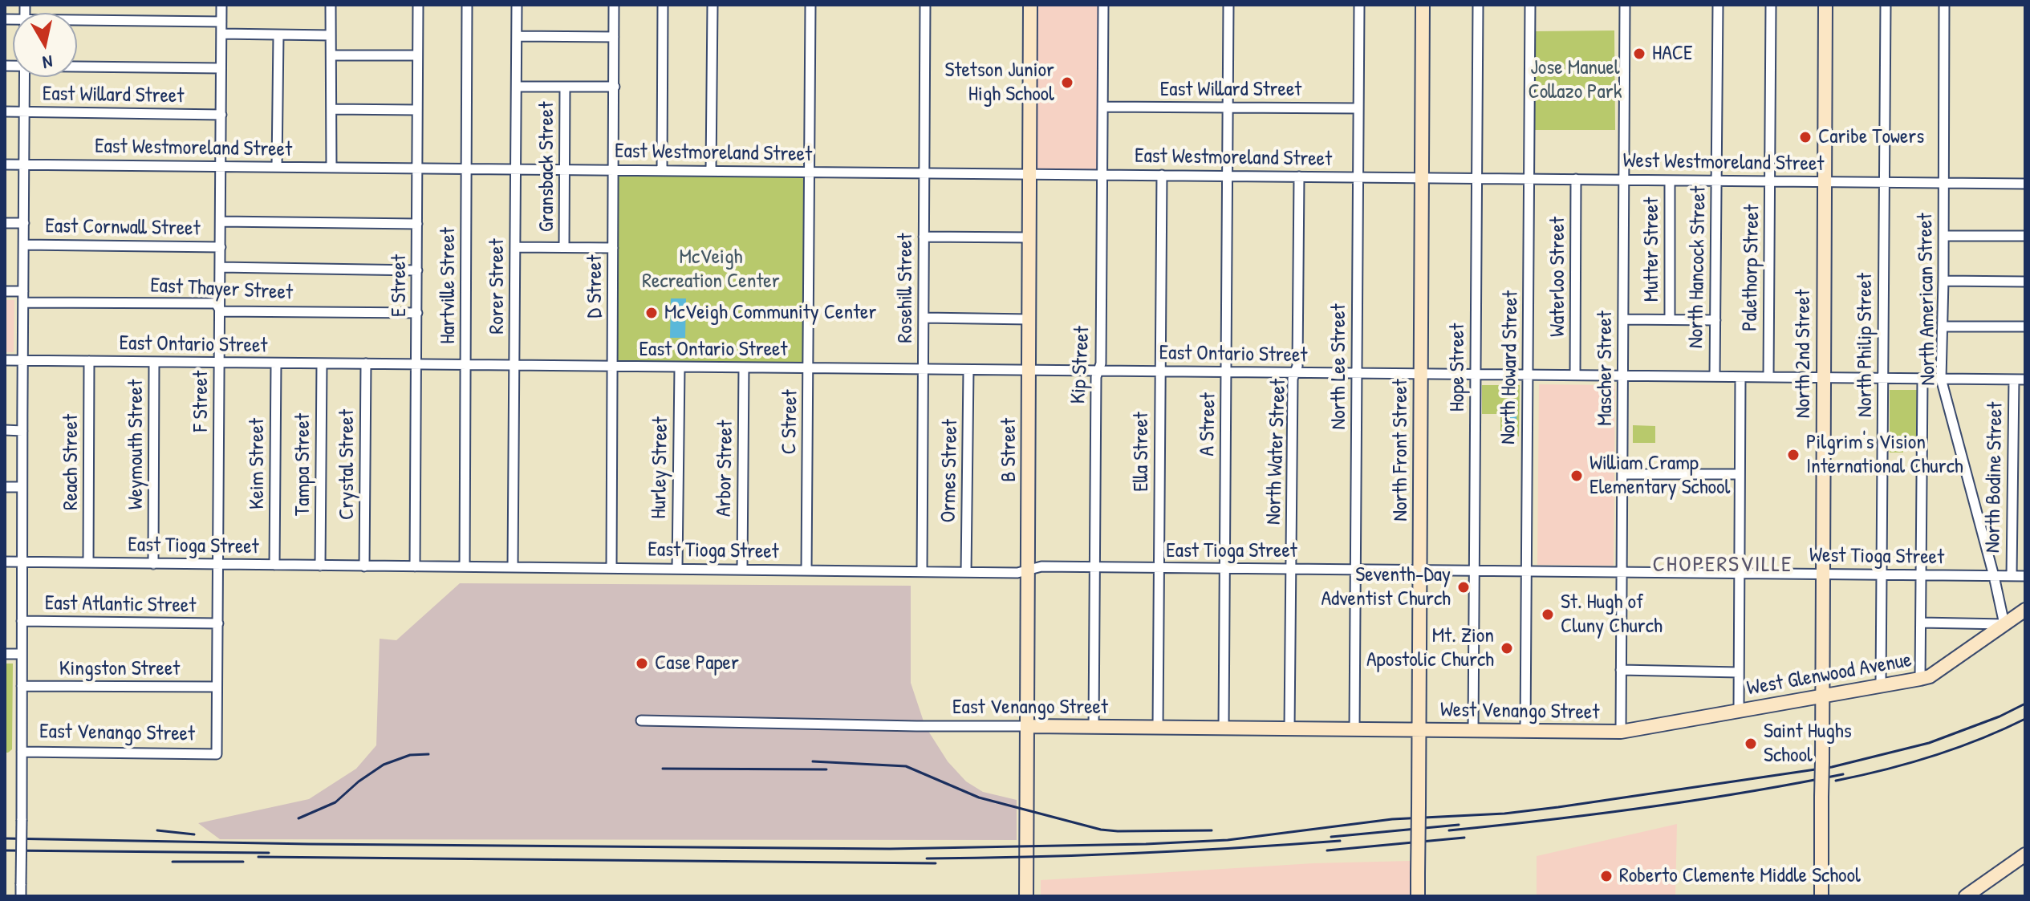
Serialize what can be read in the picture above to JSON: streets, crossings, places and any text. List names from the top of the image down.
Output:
{
  "streets": {
    "main road": [
      "North 2nd Street",
      "B Street",
      "North Front Street",
      "West Glenwood Avenue",
      "East Venango Street",
      "West Venango Street"
    ],
    "street": [
      "East Willard Street",
      "East Westmoreland Street",
      "West Westmoreland Street",
      "Gransback Street",
      "East Cornwall Street",
      "Mutter Street",
      "North Hancock Street",
      "Palethorp Street",
      "Waterloo Street",
      "E Street",
      "Hartville Street",
      "Rorer Street",
      "D Street",
      "Rosehill Street",
      "East Thayer Street",
      "North American Street",
      "East Ontario Street",
      "North Philip Street",
      "Kip Street",
      "North Lee Street",
      "Hope Street",
      "North Howard Street",
      "Mascher Street",
      "F Street",
      "C Street",
      "A Street",
      "Weymouth Street",
      "Ella Street",
      "North Water Street",
      "Reach Street",
      "Keim Street",
      "Tampa Street",
      "Crystal Street",
      "Hurley Street",
      "Arbor Street",
      "Ormes Street",
      "North Bodine Street",
      "East Tioga Street",
      "West Tioga Street",
      "East Atlantic Street",
      "Kingston Street"
    ]
  },
  "crossings": [
    ["East Willard Street", "Kip Street"],
    ["East Willard Street", "North Lee Street"],
    ["East Willard Street", "F Street"],
    ["East Willard Street", "A Street"],
    ["East Westmoreland Street", "West Westmoreland Street"],
    ["East Westmoreland Street", "Gransback Street"],
    ["East Westmoreland Street", "E Street"],
    ["East Westmoreland Street", "Hartville Street"],
    ["East Westmoreland Street", "Rorer Street"],
    ["East Westmoreland Street", "D Street"],
    ["East Westmoreland Street", "Rosehill Street"],
    ["East Westmoreland Street", "Kip Street"],
    ["East Westmoreland Street", "North Lee Street"],
    ["East Westmoreland Street", "F Street"],
    ["East Westmoreland Street", "C Street"],
    ["East Westmoreland Street", "A Street"],
    ["East Westmoreland Street", "B Street"],
    ["East Westmoreland Street", "North Front Street"],
    ["East Westmoreland Street", "Ella Street"],
    ["East Westmoreland Street", "North Water Street"],
    ["West Westmoreland Street", "Mutter Street"],
    ["West Westmoreland Street", "North Hancock Street"],
    ["West Westmoreland Street", "Palethorp Street"],
    ["West Westmoreland Street", "Waterloo Street"],
    ["West Westmoreland Street", "North American Street"],
    ["West Westmoreland Street", "North Philip Street"],
    ["West Westmoreland Street", "North 2nd Street"],
    ["West Westmoreland Street", "Hope Street"],
    ["West Westmoreland Street", "North Howard Street"],
    ["West Westmoreland Street", "Mascher Street"],
    ["West Westmoreland Street", "North Front Street"],
    ["East Cornwall Street", "E Street"],
    ["East Cornwall Street", "F Street"],
    ["North Hancock Street", "East Ontario Street"],
    ["Palethorp Street", "East Ontario Street"],
    ["Waterloo Street", "East Ontario Street"],
    ["E Street", "East Thayer Street"],
    ["E Street", "East Ontario Street"],
    ["E Street", "East Tioga Street"],
    ["Hartville Street", "East Ontario Street"],
    ["Hartville Street", "East Tioga Street"],
    ["Rorer Street", "East Ontario Street"],
    ["Rorer Street", "East Tioga Street"],
    ["D Street", "East Ontario Street"],
    ["D Street", "East Tioga Street"],
    ["Rosehill Street", "East Ontario Street"],
    ["Rosehill Street", "East Tioga Street"],
    ["East Thayer Street", "F Street"],
    ["North American Street", "East Ontario Street"],
    ["North American Street", "West Tioga Street"],
    ["North American Street", "West Glenwood Avenue"],
    ["East Ontario Street", "North Philip Street"],
    ["East Ontario Street", "North 2nd Street"],
    ["East Ontario Street", "Kip Street"],
    ["East Ontario Street", "North Lee Street"],
    ["East Ontario Street", "Hope Street"],
    ["East Ontario Street", "North Howard Street"],
    ["East Ontario Street", "Mascher Street"],
    ["East Ontario Street", "F Street"],
    ["East Ontario Street", "C Street"],
    ["East Ontario Street", "A Street"],
    ["East Ontario Street", "Weymouth Street"],
    ["East Ontario Street", "B Street"],
    ["East Ontario Street", "North Front Street"],
    ["East Ontario Street", "Ella Street"],
    ["East Ontario Street", "North Water Street"],
    ["East Ontario Street", "Reach Street"],
    ["East Ontario Street", "Keim Street"],
    ["East Ontario Street", "Tampa Street"],
    ["East Ontario Street", "Crystal Street"],
    ["East Ontario Street", "Hurley Street"],
    ["East Ontario Street", "Arbor Street"],
    ["East Ontario Street", "Ormes Street"],
    ["East Ontario Street", "North Bodine Street"],
    ["North Philip Street", "West Tioga Street"],
    ["North Philip Street", "West Glenwood Avenue"],
    ["North 2nd Street", "West Tioga Street"],
    ["North 2nd Street", "West Glenwood Avenue"],
    ["Kip Street", "East Tioga Street"],
    ["Kip Street", "East Venango Street"],
    ["North Lee Street", "East Tioga Street"],
    ["North Lee Street", "East Venango Street"],
    ["Hope Street", "West Tioga Street"],
    ["Hope Street", "West Venango Street"],
    ["North Howard Street", "West Tioga Street"],
    ["North Howard Street", "West Venango Street"],
    ["Mascher Street", "West Tioga Street"],
    ["Mascher Street", "West Glenwood Avenue"],
    ["Mascher Street", "West Venango Street"],
    ["F Street", "East Tioga Street"],
    ["F Street", "East Atlantic Street"],
    ["F Street", "Kingston Street"],
    ["F Street", "East Venango Street"],
    ["C Street", "East Tioga Street"],
    ["A Street", "East Tioga Street"],
    ["A Street", "East Venango Street"],
    ["Weymouth Street", "East Tioga Street"],
    ["B Street", "East Tioga Street"],
    ["B Street", "East Venango Street"],
    ["North Front Street", "East Tioga Street"],
    ["North Front Street", "West Tioga Street"],
    ["North Front Street", "East Venango Street"],
    ["North Front Street", "West Venango Street"],
    ["Ella Street", "East Tioga Street"],
    ["Ella Street", "East Venango Street"],
    ["North Water Street", "East Tioga Street"],
    ["North Water Street", "East Venango Street"],
    ["Reach Street", "East Tioga Street"],
    ["Keim Street", "East Tioga Street"],
    ["Tampa Street", "East Tioga Street"],
    ["Crystal Street", "East Tioga Street"],
    ["Hurley Street", "East Tioga Street"],
    ["Arbor Street", "East Tioga Street"],
    ["Ormes Street", "East Tioga Street"],
    ["North Bodine Street", "West Tioga Street"],
    ["East Tioga Street", "West Tioga Street"],
    ["West Glenwood Avenue", "West Venango Street"],
    ["East Venango Street", "West Venango Street"]
  ],
  "districts": ["CHOPERSVILLE"],
  "parks": ["Jose Manuel Collazo Park", "McVeigh Recreation Center"],
  "places": [
    "HACE",
    "Stetson Junior High School",
    "Caribe Towers",
    "McVeigh Community Center",
    "Pilgrim's Vision International Church",
    "William Cramp Elementary School",
    "Seventh-Day Adventist Church",
    "St. Hugh of Cluny Church",
    "Mt. Zion Apostolic Church",
    "Case Paper",
    "Saint Hughs School",
    "Roberto Clemente Middle School"
  ],
  "north": "bottom"
}
